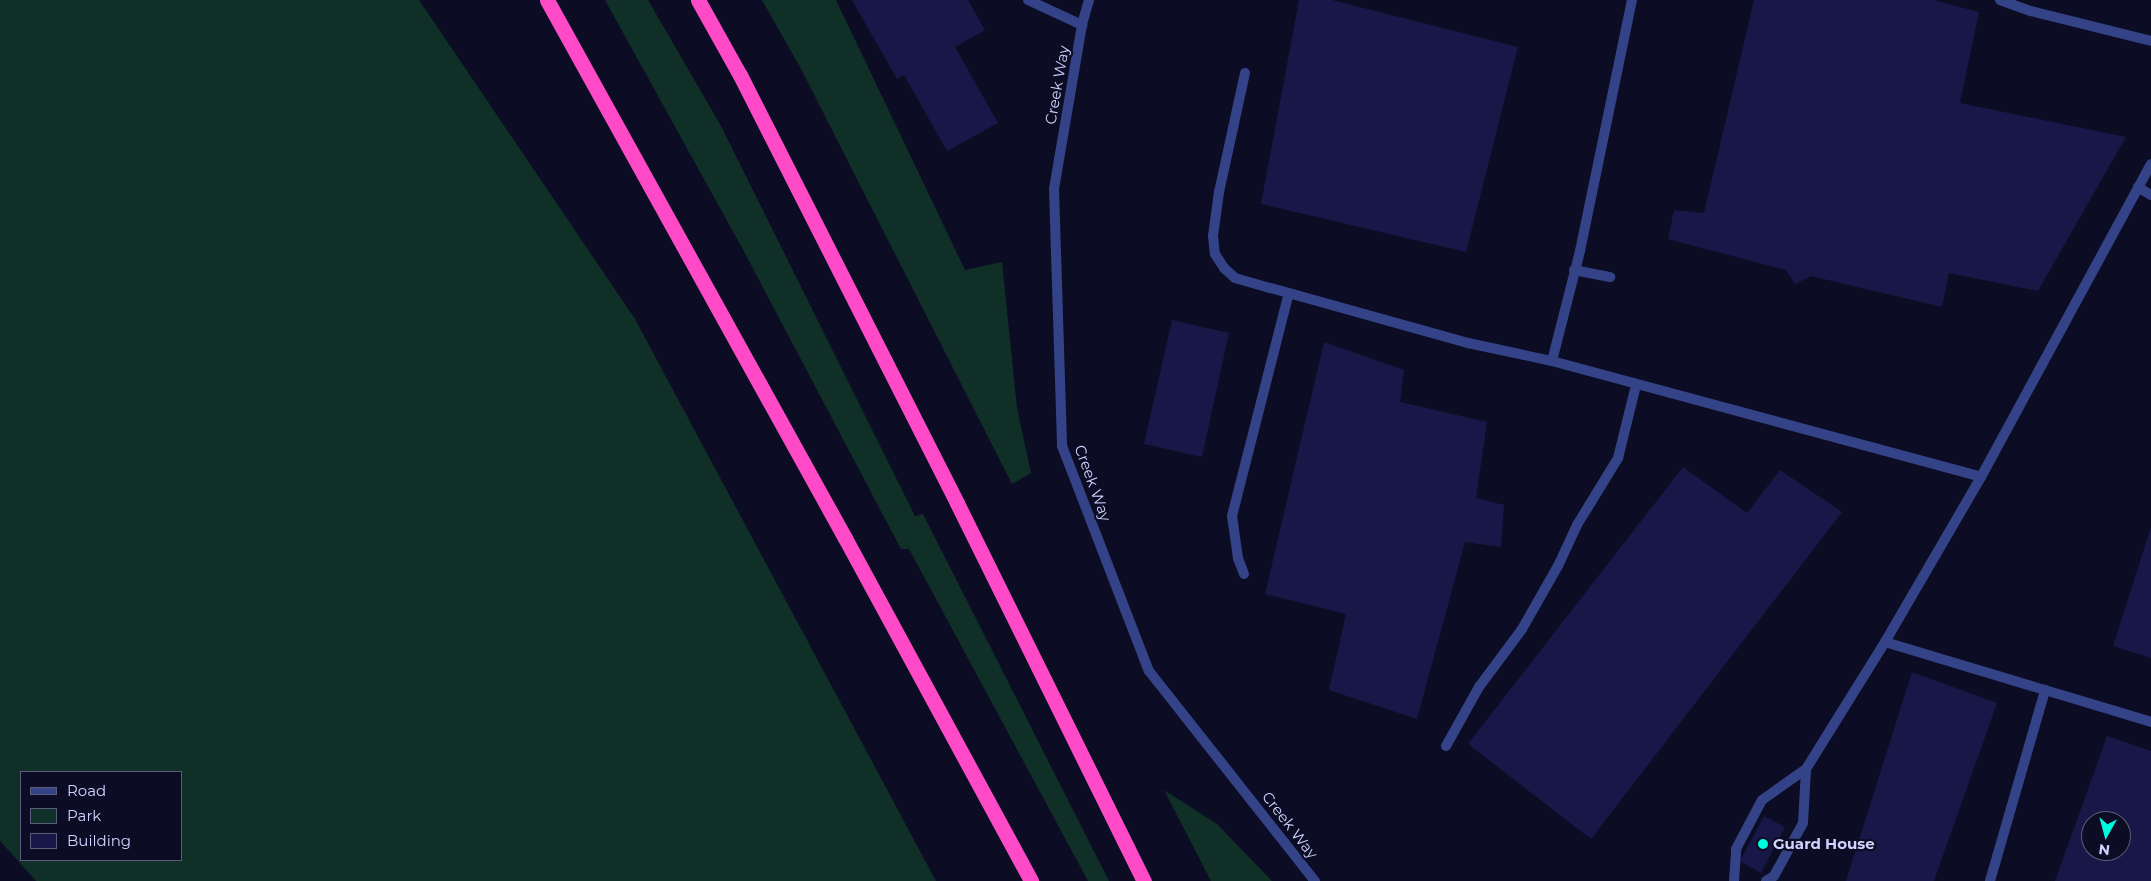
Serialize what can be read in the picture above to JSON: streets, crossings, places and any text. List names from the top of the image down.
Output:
{
  "streets": {
    "street": ["Creek Way"]
  },
  "places": ["Guard House"],
  "legend": ["Road", "Park", "Building"],
  "north": "bottom"
}
